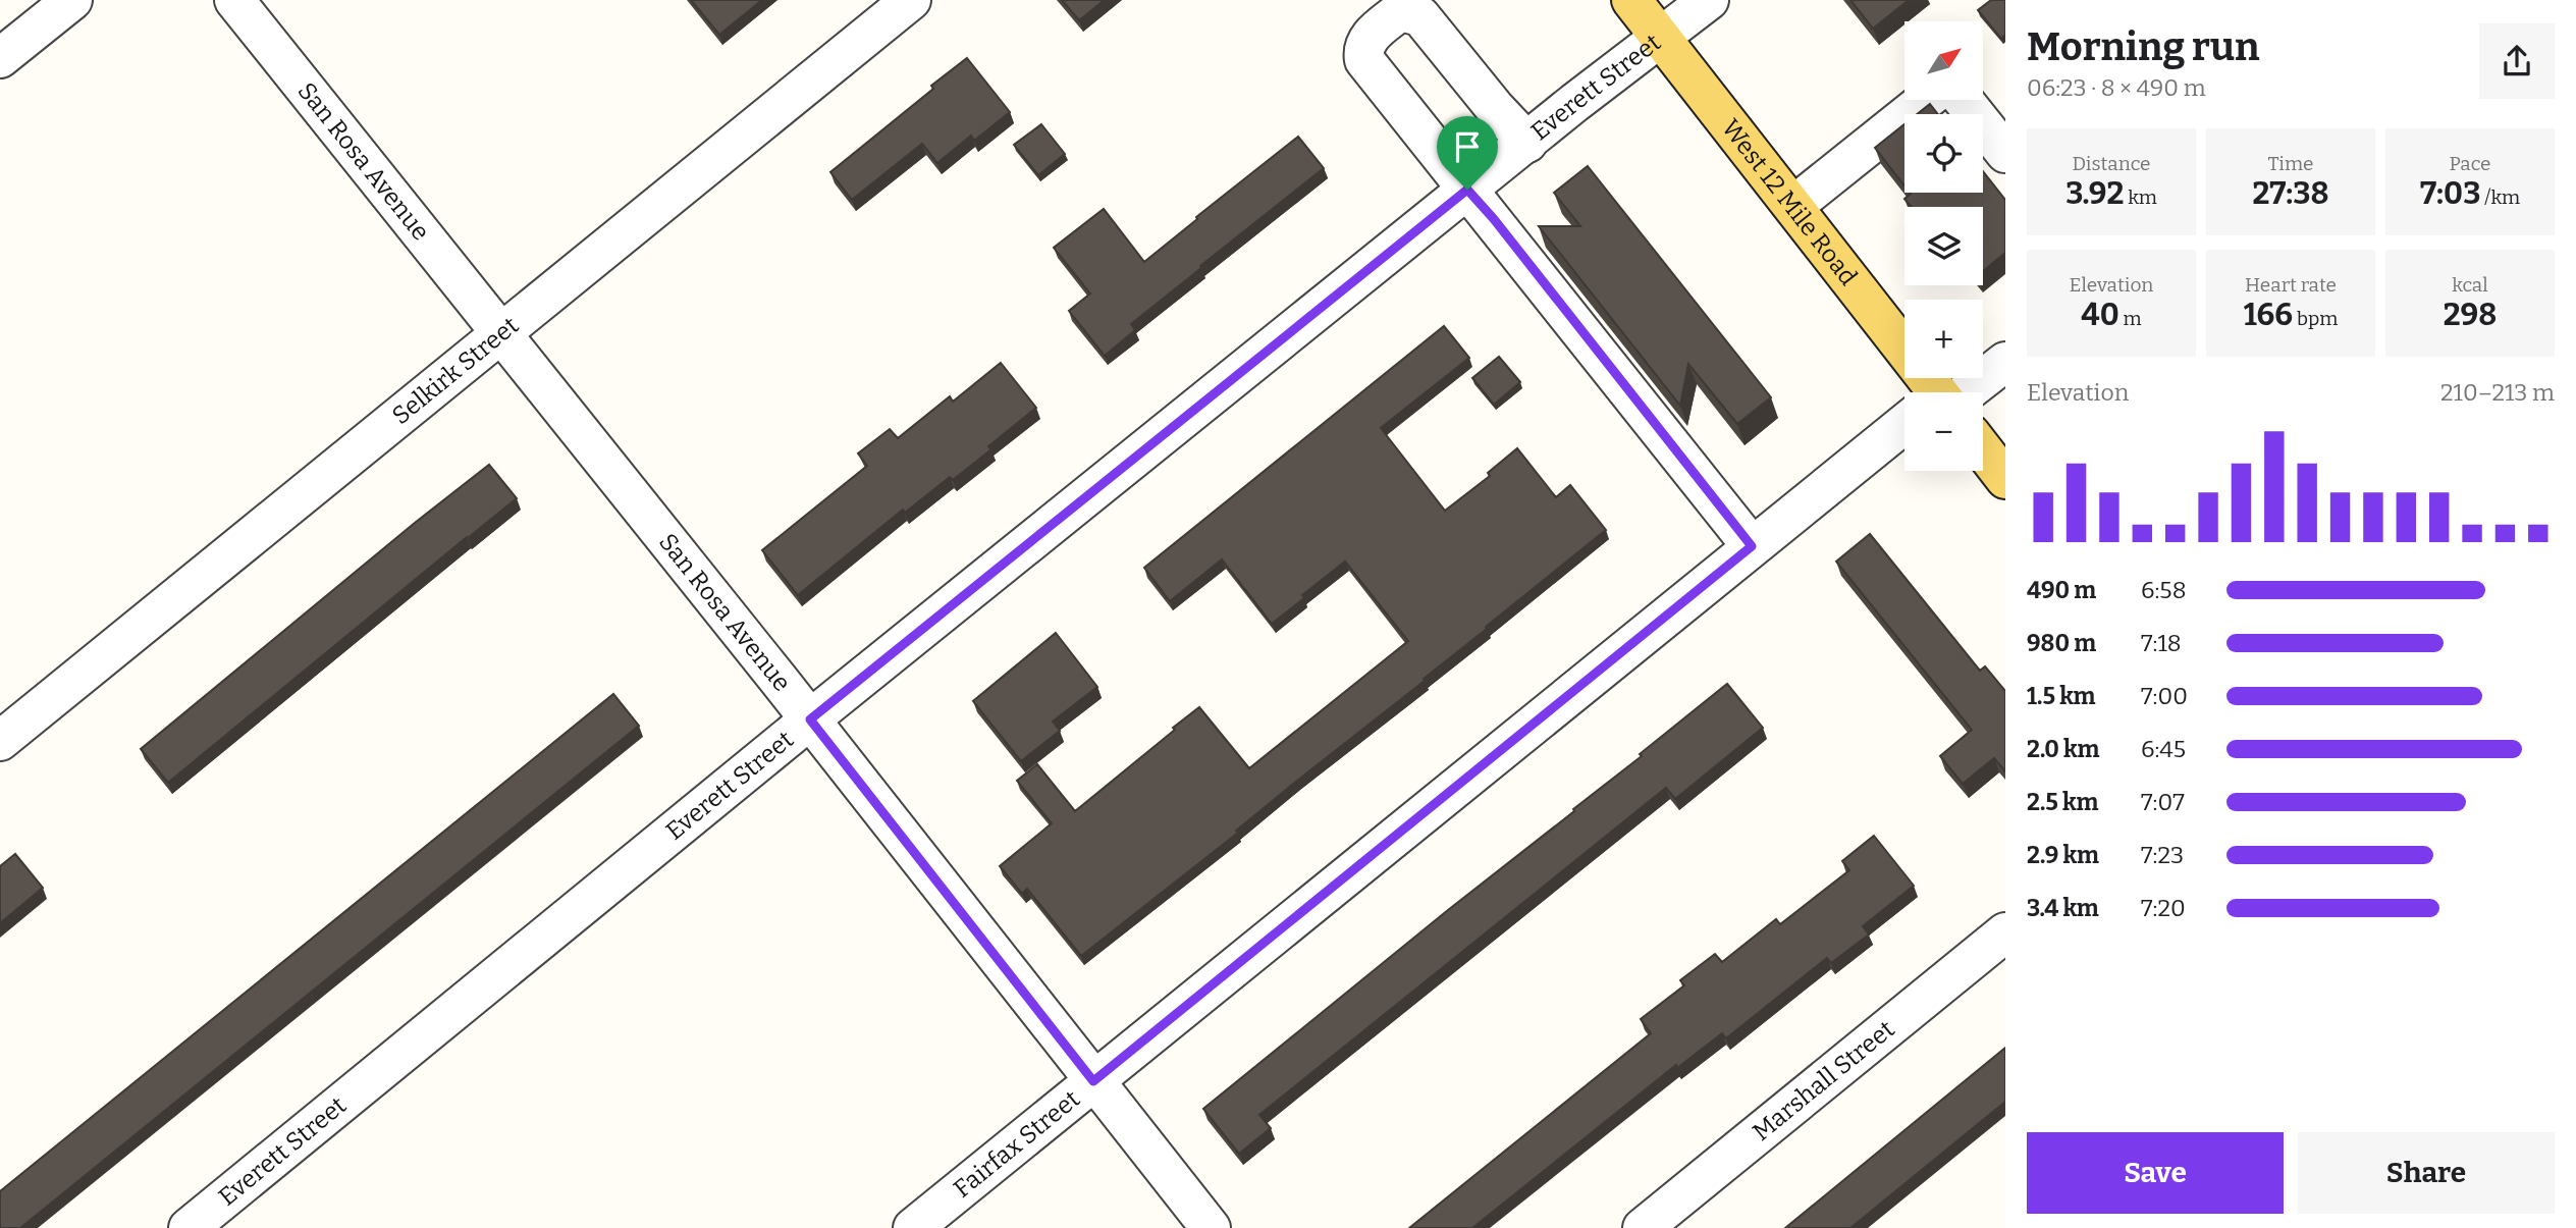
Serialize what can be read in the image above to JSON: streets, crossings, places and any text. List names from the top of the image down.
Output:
{
  "streets": {
    "main road": ["West 12 Mile Road"],
    "street": [
      "Everett Street",
      "San Rosa Avenue",
      "Selkirk Street",
      "Marshall Street",
      "Fairfax Street"
    ]
  },
  "crossings": [
    ["Everett Street", "San Rosa Avenue"],
    ["Everett Street", "West 12 Mile Road"],
    ["San Rosa Avenue", "Selkirk Street"],
    ["San Rosa Avenue", "Fairfax Street"]
  ],
  "north": "top right",
  "page": {
    "heading": ["Morning run", "06:23 · 8 × 490 m"],
    "map_buttons": ["+", "−"],
    "stats": [
      ["Distance", "3.92 km"],
      ["Time", "27:38"],
      ["Pace", "7:03 /km"],
      ["Elevation", "40 m"],
      ["Heart rate", "166 bpm"],
      ["kcal", "298"]
    ],
    "chart": ["Elevation", "210–213 m"],
    "list": [
      {
        "name": "490 m",
        "note": "6:58"
      },
      {
        "name": "980 m",
        "note": "7:18"
      },
      {
        "name": "1.5 km",
        "note": "7:00"
      },
      {
        "name": "2.0 km",
        "note": "6:45"
      },
      {
        "name": "2.5 km",
        "note": "7:07"
      },
      {
        "name": "2.9 km",
        "note": "7:23"
      },
      {
        "name": "3.4 km",
        "note": "7:20"
      }
    ],
    "buttons": ["Save", "Share"]
  }
}
